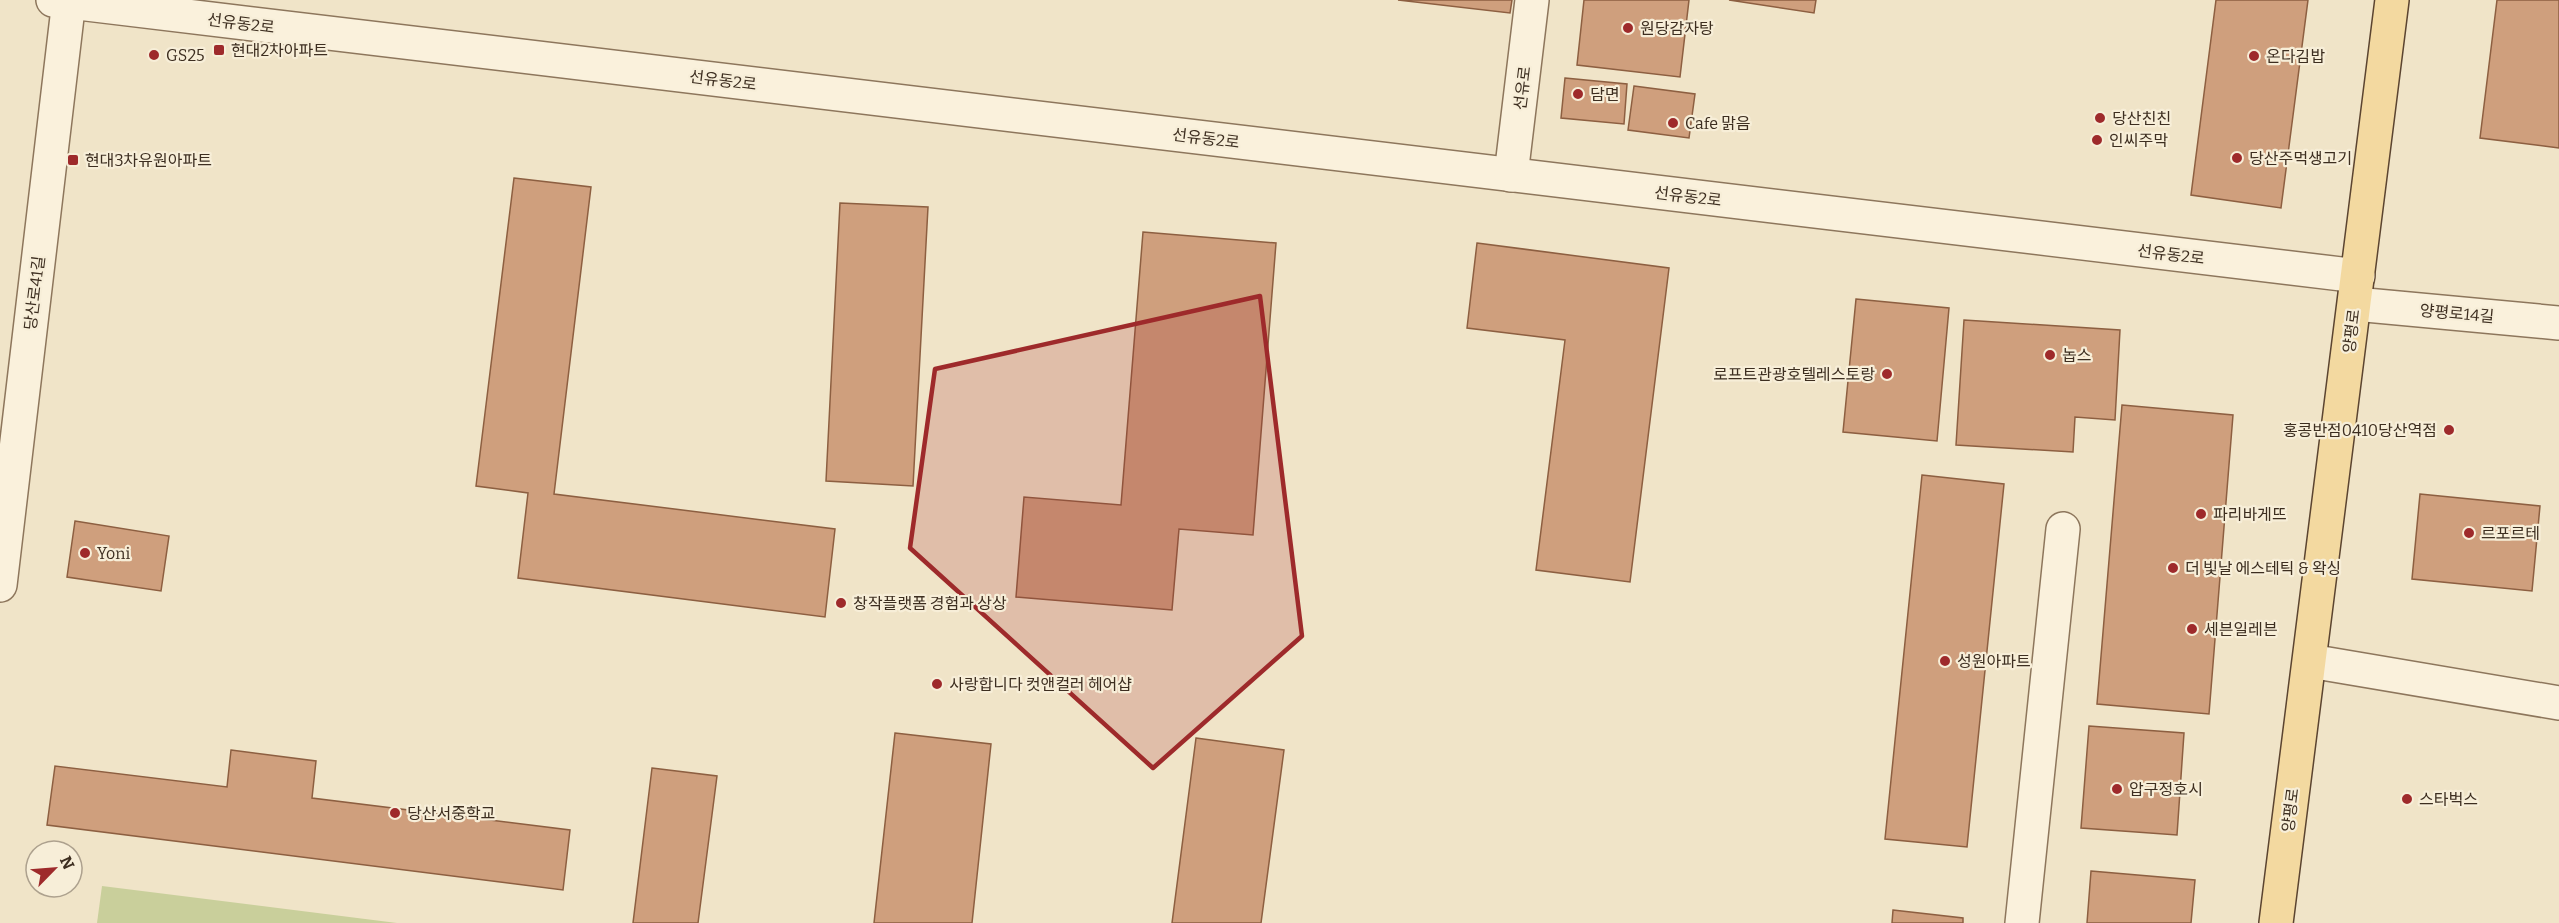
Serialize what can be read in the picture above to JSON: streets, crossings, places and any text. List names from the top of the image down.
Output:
{
  "streets": {
    "main road": ["양평로"],
    "street": [
      "선유동2로",
      "선유로",
      "당산로41길",
      "양평로14길"
    ]
  },
  "crossings": [
    ["선유동2로", "선유로"],
    ["선유동2로", "당산로41길"],
    ["선유동2로", "양평로14길"],
    ["선유동2로", "양평로"],
    ["양평로14길", "양평로"]
  ],
  "places": {
    "other": [
      "원당감자탕",
      "GS25",
      "온다김밥",
      "담면",
      "당산친친",
      "Cafe 맑음",
      "인씨주막",
      "당산주먹생고기",
      "놉스",
      "로프트관광호텔레스토랑",
      "홍콩반점0410당산역점",
      "파리바게뜨",
      "르포르테",
      "Yoni",
      "더 빛날 에스테틱 & 왁싱",
      "창작플랫폼 경험과 상상",
      "세븐일레븐",
      "성원아파트",
      "사랑합니다 컷앤컬러 헤어샵",
      "압구정호시",
      "스타벅스",
      "당산서중학교"
    ],
    "transit": ["현대2차아파트", "현대3차유원아파트"]
  },
  "north": "top right"
}
